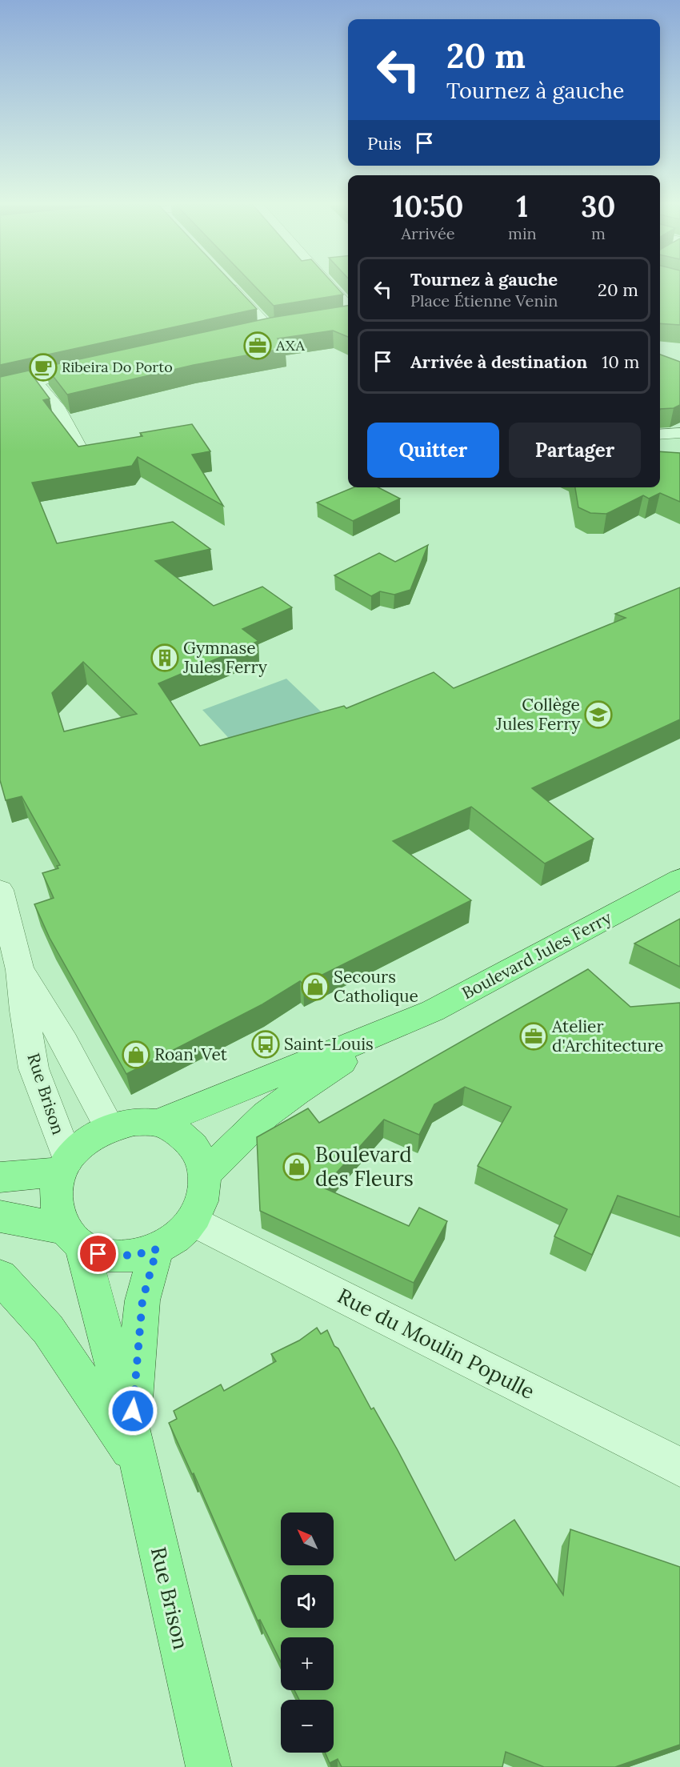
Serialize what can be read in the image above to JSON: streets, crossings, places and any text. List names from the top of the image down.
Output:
{
  "streets": {
    "main road": ["Boulevard Jules Ferry", "Rue Brison"],
    "street": ["Rue du Moulin Populle"]
  },
  "crossings": [
    ["Boulevard Jules Ferry", "Rue Brison"],
    ["Boulevard Jules Ferry", "Rue du Moulin Populle"],
    ["Rue Brison", "Rue du Moulin Populle"]
  ],
  "places": {
    "office": ["AXA", "Atelier d'Architecture"],
    "cafe": ["Ribeira Do Porto"],
    "building": ["Gymnase Jules Ferry"],
    "school or university": ["Collège Jules Ferry"],
    "shop": ["Secours Catholique", "Roan' Vet", "Boulevard des Fleurs"],
    "bus stop": ["Saint-Louis"]
  },
  "north": "top left",
  "page": {
    "turn": ["20 m", "Tournez à gauche"],
    "then": "Puis",
    "eta": [
      "10:50",
      "Arrivée",
      "1",
      "min",
      "30",
      "m"
    ],
    "list": [
      {
        "name": "Tournez à gauche",
        "note": "Place Étienne Venin",
        "value": "20 m"
      },
      {
        "name": "Arrivée à destination",
        "value": "10 m"
      }
    ],
    "buttons": ["Quitter", "Partager"],
    "map_buttons": ["+", "−"]
  }
}
